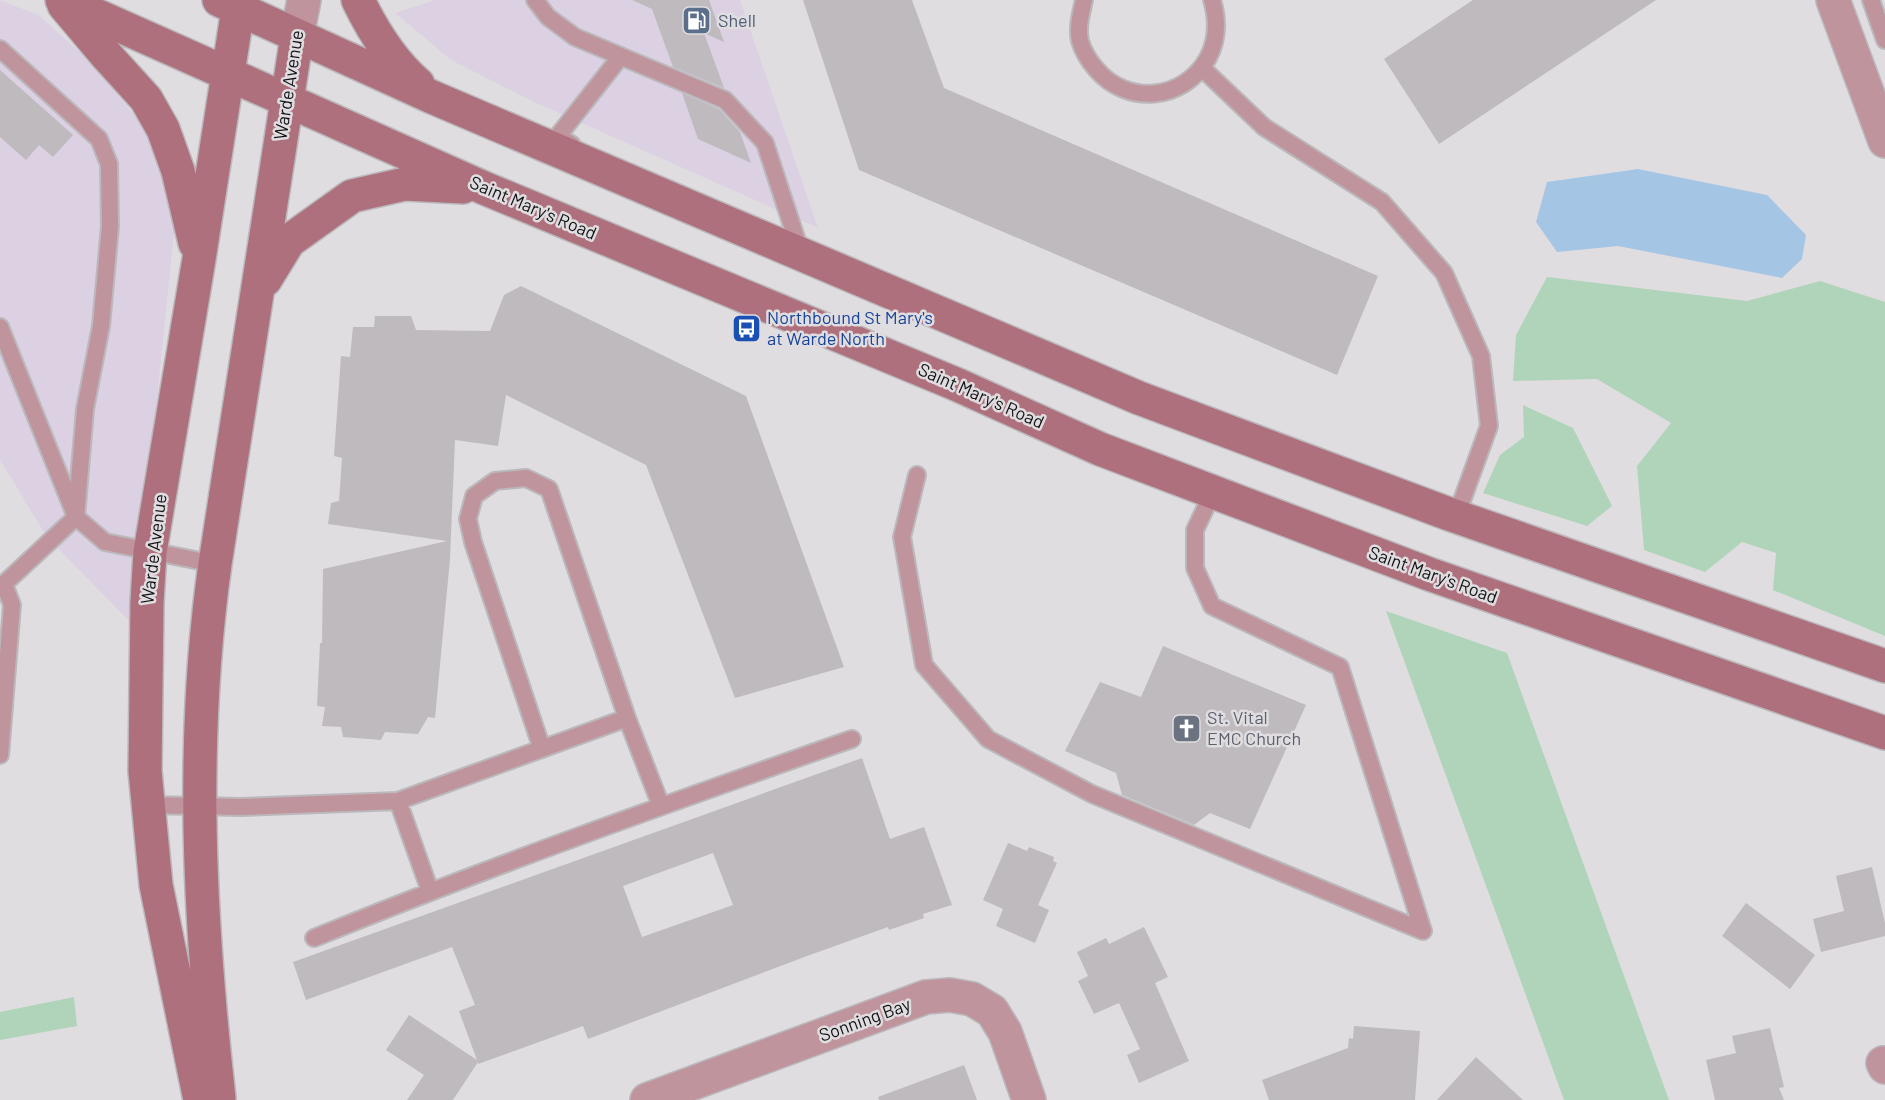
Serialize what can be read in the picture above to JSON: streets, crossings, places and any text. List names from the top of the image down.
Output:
{
  "streets": {
    "main road": ["Warde Avenue", "Saint Mary's Road"],
    "street": ["Sonning Bay"]
  },
  "crossings": [
    ["Warde Avenue", "Saint Mary's Road"]
  ],
  "places": {
    "fuel station": ["Shell"],
    "bus stop": ["Northbound St Mary's at Warde North"],
    "church": ["St. Vital EMC Church"]
  }
}
